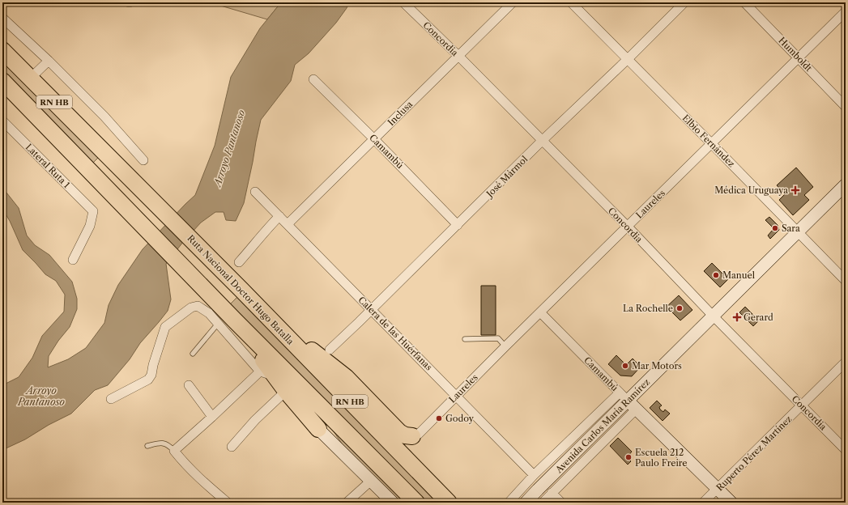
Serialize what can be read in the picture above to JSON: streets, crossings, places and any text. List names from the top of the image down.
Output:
{
  "streets": {
    "highway": ["RN HB", "Ruta Nacional Doctor Hugo Batalla"],
    "main road": ["Camambú", "Avenida Carlos María Ramírez"],
    "street": [
      "Concordia",
      "Humboldt",
      "Inclusa",
      "Elbio Fernández",
      "Lateral Ruta 1",
      "José Mármol",
      "Laureles",
      "Calera de las Huérfanas",
      "Ruperto Pérez Martínez"
    ]
  },
  "crossings": [
    ["Concordia", "Inclusa"],
    ["Concordia", "José Mármol"],
    ["Concordia", "Laureles"],
    ["Concordia", "Avenida Carlos María Ramírez"],
    ["Concordia", "Ruperto Pérez Martínez"],
    ["Humboldt", "Laureles"],
    ["Inclusa", "Camambú"],
    ["Inclusa", "Calera de las Huérfanas"],
    ["Elbio Fernández", "José Mármol"],
    ["Elbio Fernández", "Laureles"],
    ["Elbio Fernández", "Avenida Carlos María Ramírez"],
    ["Camambú", "José Mármol"],
    ["Camambú", "Laureles"],
    ["Camambú", "Avenida Carlos María Ramírez"],
    ["Camambú", "Ruperto Pérez Martínez"],
    ["José Mármol", "Calera de las Huérfanas"],
    ["Laureles", "Calera de las Huérfanas"],
    ["Calera de las Huérfanas", "Avenida Carlos María Ramírez"]
  ],
  "water": ["Arroyo Pantanoso"],
  "places": {
    "health": ["Médica Uruguaya", "Gerard"],
    "other": [
      "Sara",
      "Manuel",
      "La Rochelle",
      "Mar Motors",
      "Godoy",
      "Escuela 212 Paulo Freire"
    ]
  }
}
